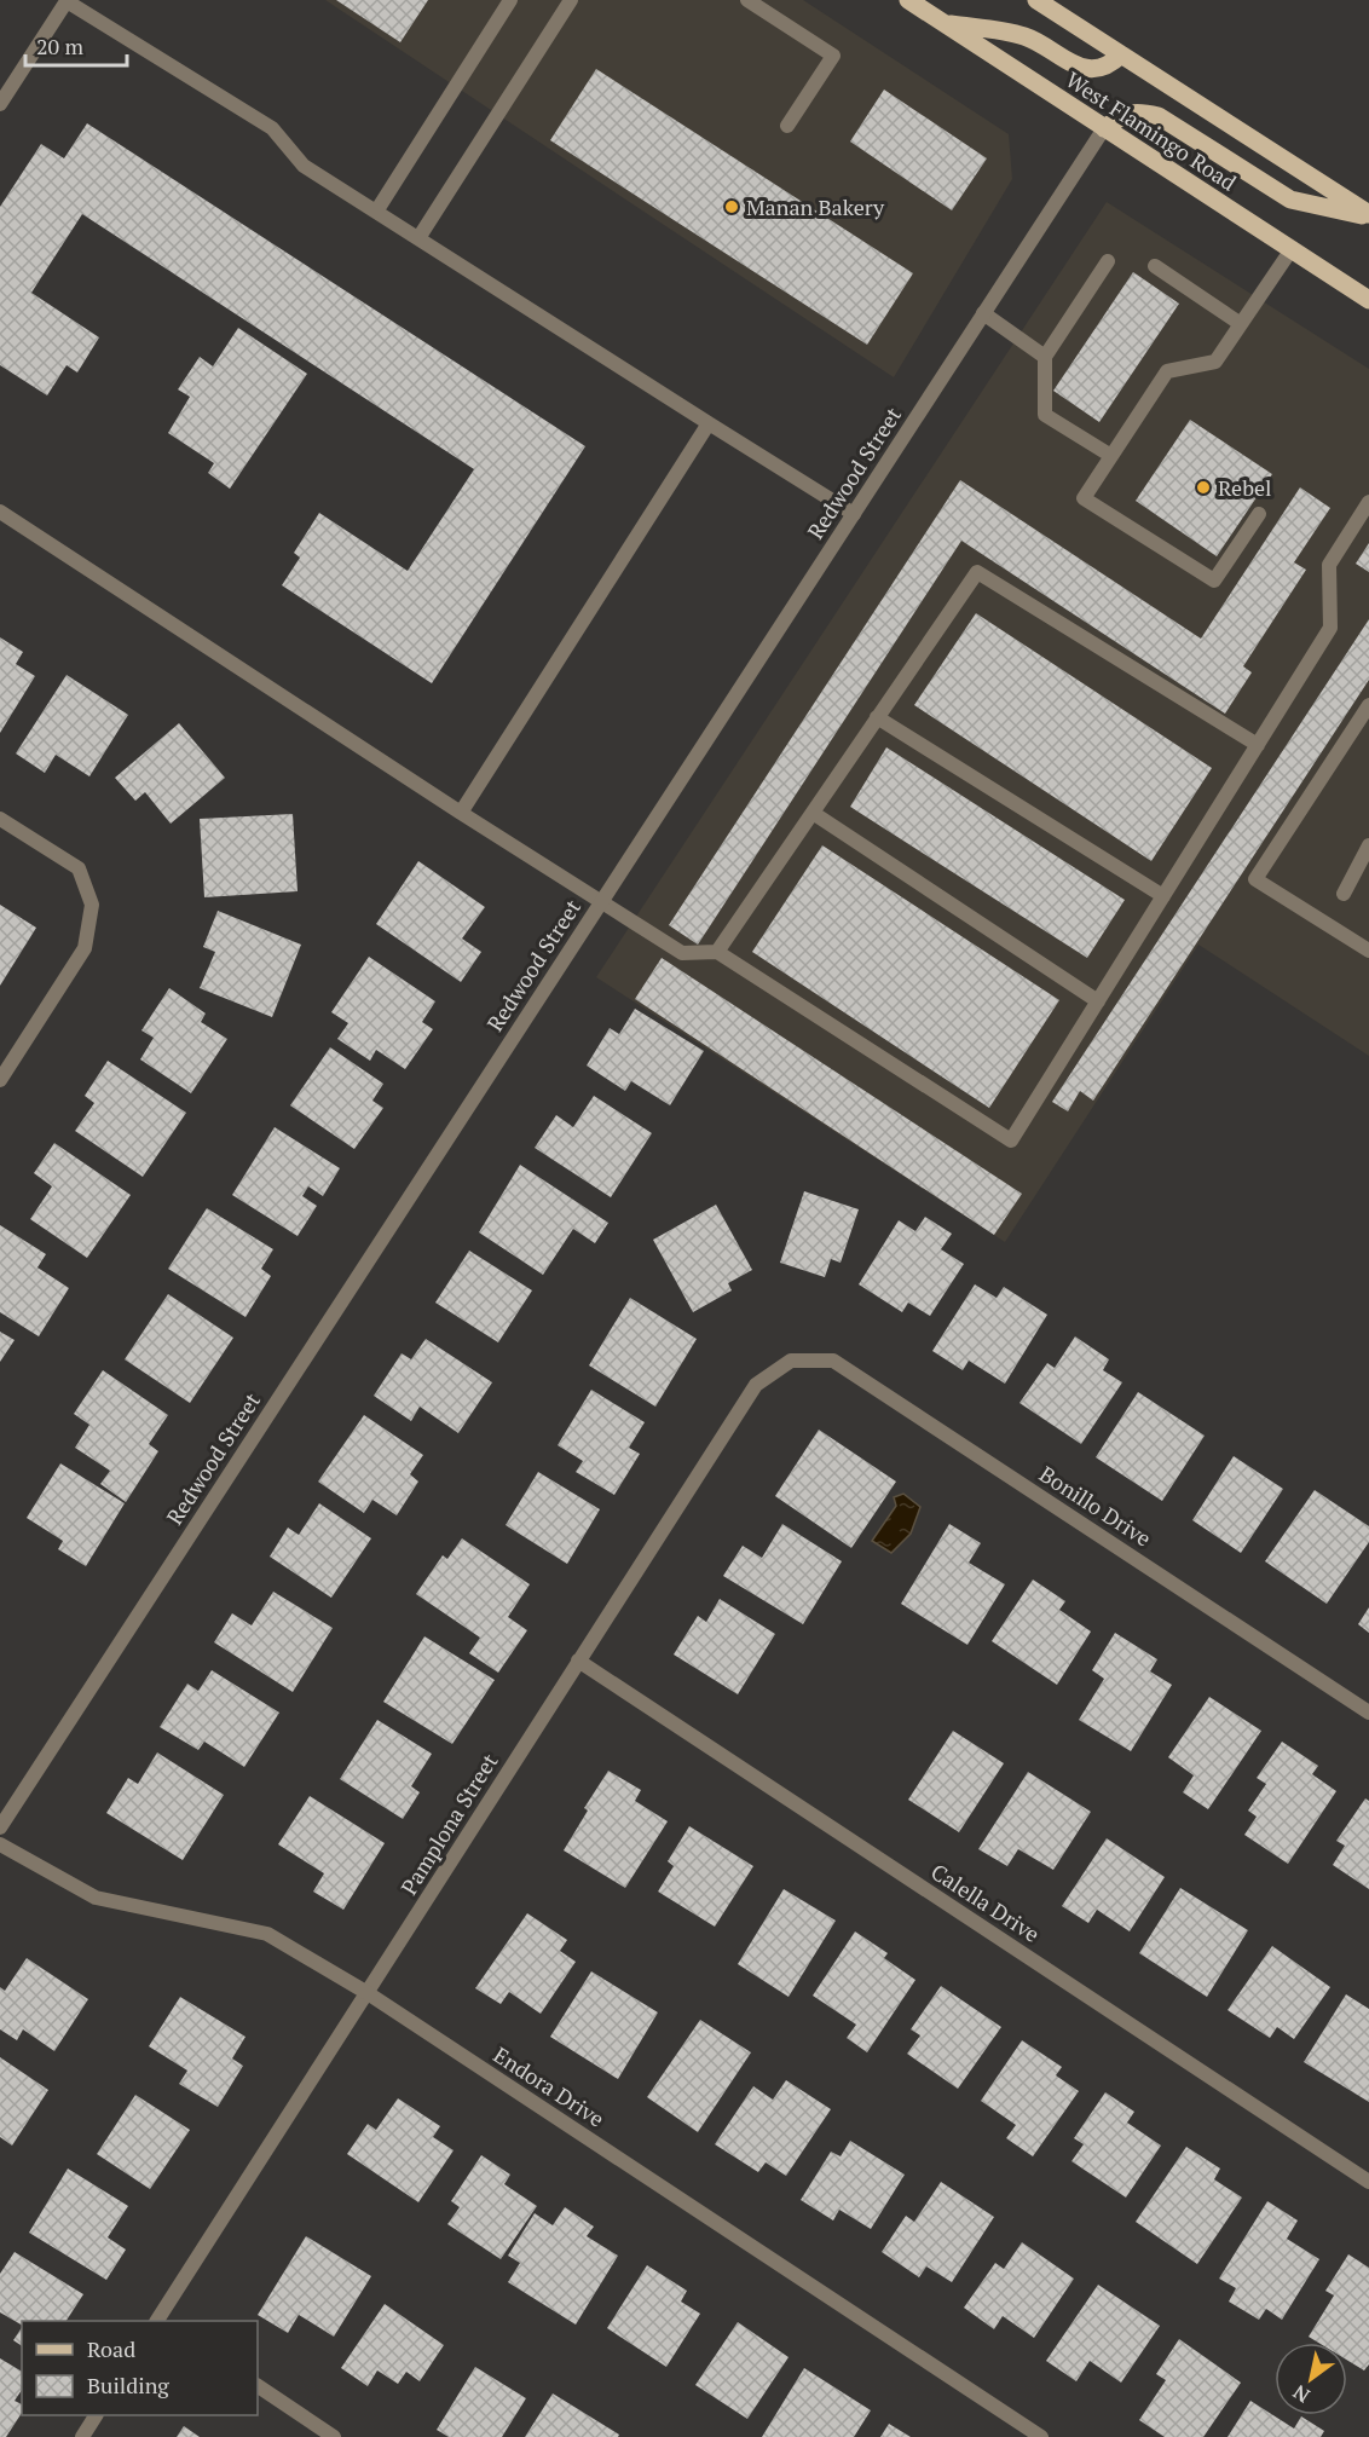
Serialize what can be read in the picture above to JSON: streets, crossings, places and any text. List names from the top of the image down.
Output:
{
  "streets": {
    "main road": ["West Flamingo Road"],
    "street": [
      "Redwood Street",
      "Bonillo Drive",
      "Pamplona Street",
      "Calella Drive",
      "Endora Drive"
    ]
  },
  "crossings": [
    ["West Flamingo Road", "Redwood Street"],
    ["Bonillo Drive", "Pamplona Street"],
    ["Pamplona Street", "Calella Drive"],
    ["Pamplona Street", "Endora Drive"]
  ],
  "places": ["Manan Bakery", "Rebel"],
  "legend": ["Road", "Building"],
  "scale_bar": "20 m",
  "north": "bottom left"
}
